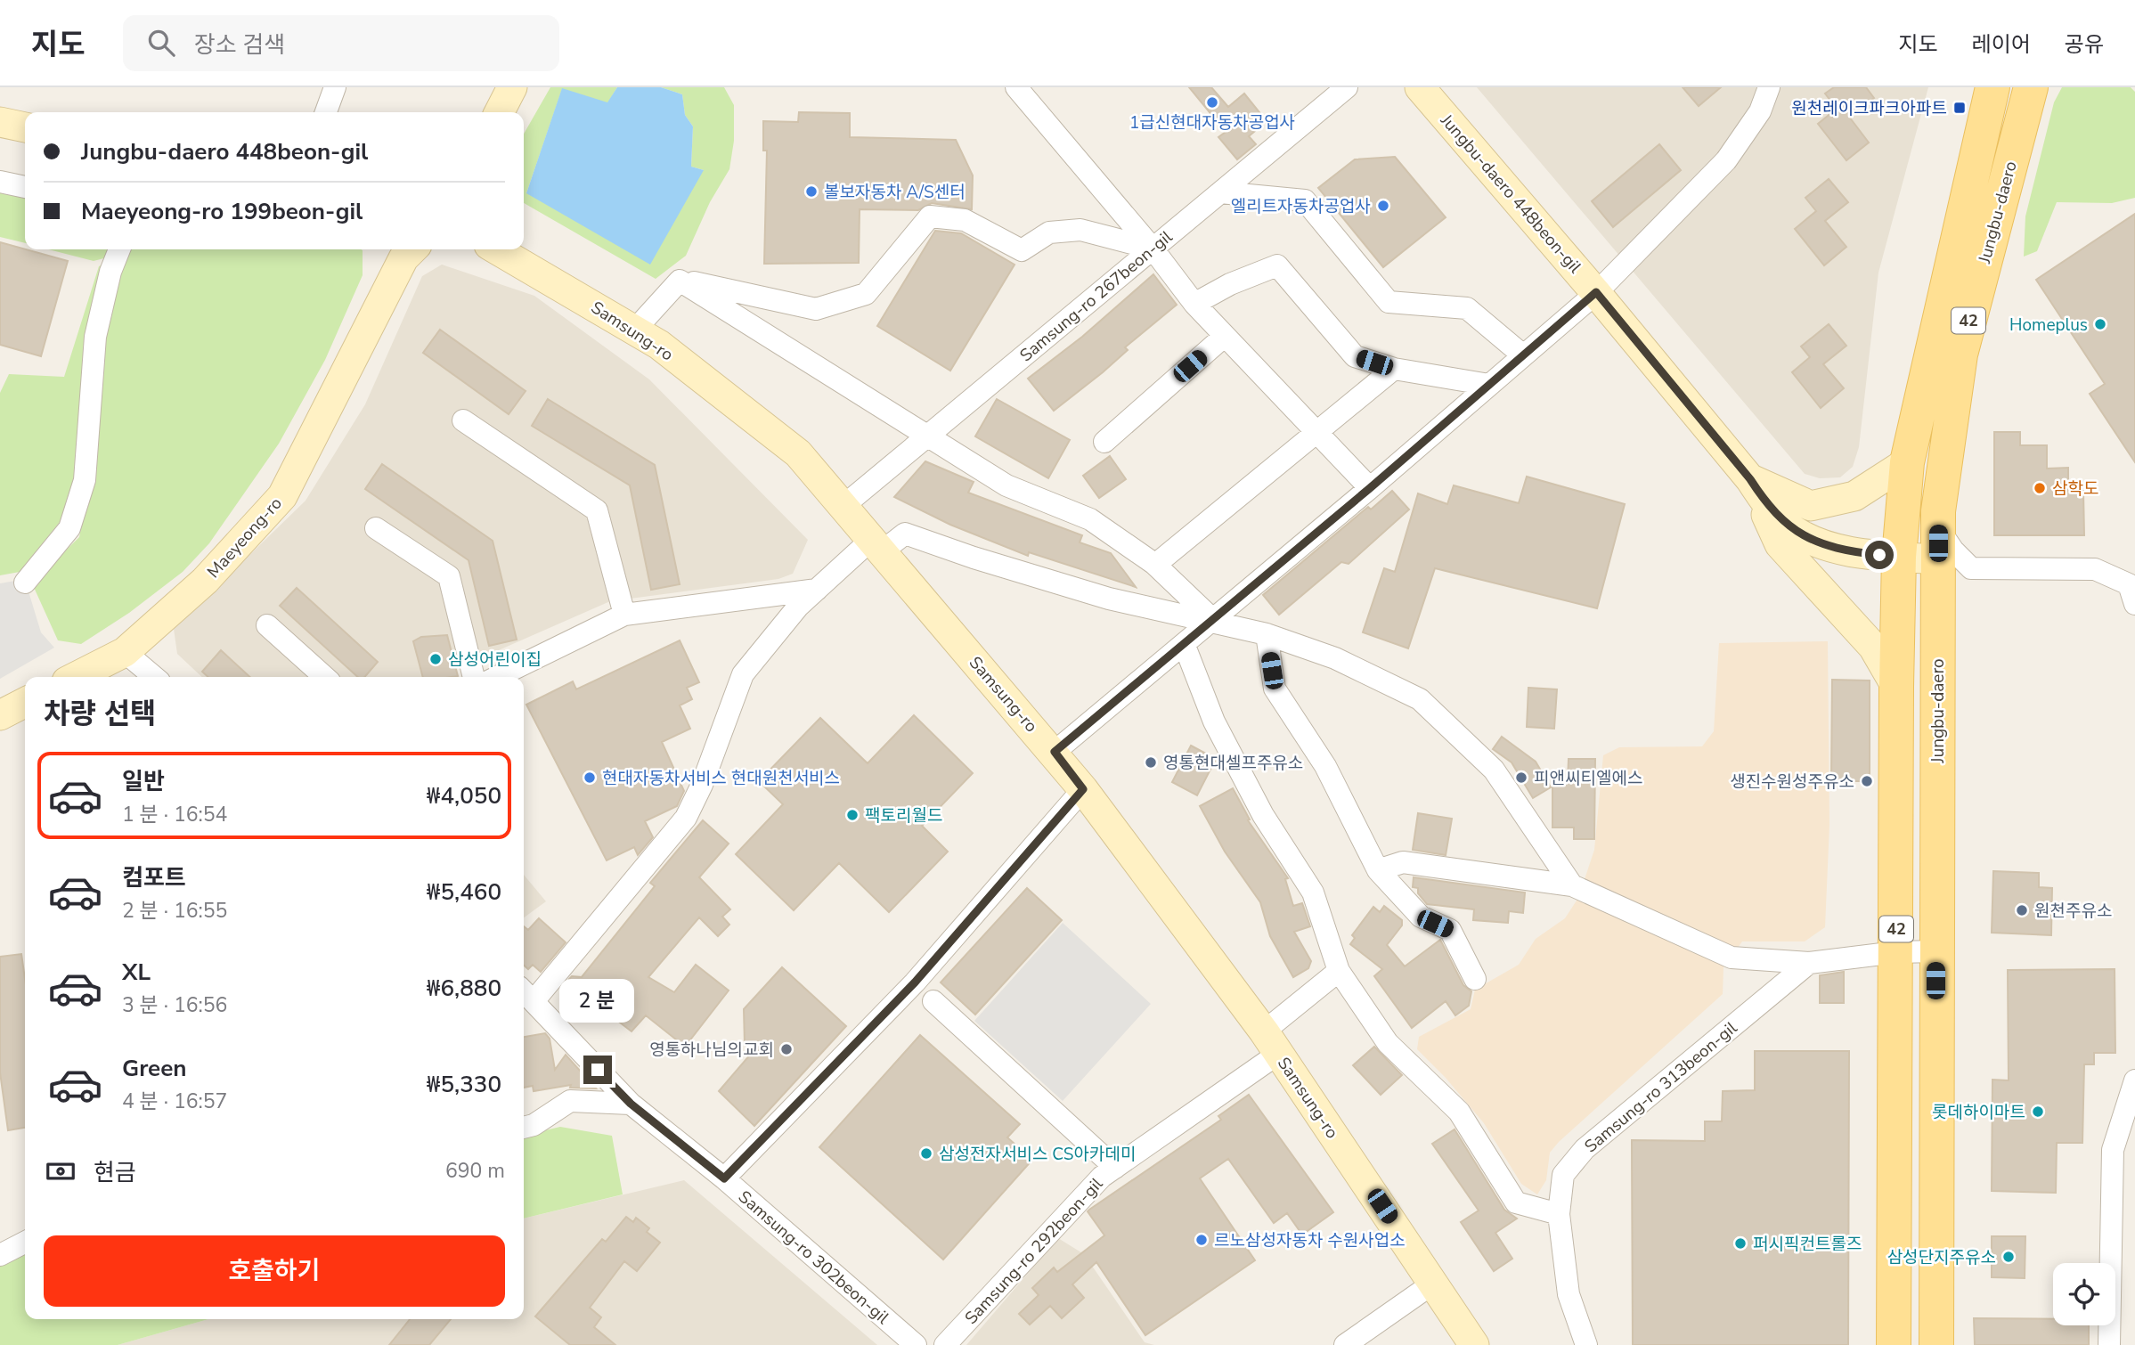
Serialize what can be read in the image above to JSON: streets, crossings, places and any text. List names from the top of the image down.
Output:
{
  "streets": {
    "main road": ["Jungbu-daero", "42"],
    "street": [
      "Jungbu-daero 448beon-gil",
      "Samsung-ro 267beon-gil",
      "Samsung-ro",
      "Maeyeong-ro",
      "Samsung-ro 313beon-gil",
      "Samsung-ro 292beon-gil",
      "Samsung-ro 302beon-gil"
    ]
  },
  "crossings": [
    ["Jungbu-daero 448beon-gil", "Jungbu-daero"],
    ["Samsung-ro 267beon-gil", "Samsung-ro"],
    ["Samsung-ro", "Samsung-ro 292beon-gil"]
  ],
  "places": {
    "other": [
      "1급신현대자동차공업사",
      "볼보자동차 A/S센터",
      "엘리트자동차공업사",
      "Homeplus",
      "삼학도",
      "삼성어린이집",
      "영통현대셀프주유소",
      "현대자동차서비스 현대원천서비스",
      "피앤씨티엘에스",
      "생진수원성주유소",
      "팩토리월드",
      "원천주유소",
      "영통하나님의교회",
      "롯데하이마트",
      "삼성전자서비스 CS아카데미",
      "르노삼성자동차 수원사업소",
      "퍼시픽컨트롤즈",
      "삼성단지주유소"
    ],
    "transit": ["원천레이크파크아파트"]
  },
  "page": {
    "header": "지도",
    "search": "장소 검색",
    "nav": ["지도", "레이어", "공유"],
    "banner": ["Jungbu-daero 448beon-gil", "Maeyeong-ro 199beon-gil"],
    "heading": "차량 선택",
    "list": [
      {
        "name": "일반",
        "note": "1 분 · 16:54",
        "value": "₩4,050"
      },
      {
        "name": "컴포트",
        "note": "2 분 · 16:55",
        "value": "₩5,460"
      },
      {
        "name": "XL",
        "note": "3 분 · 16:56",
        "value": "₩6,880"
      },
      {
        "name": "Green",
        "note": "4 분 · 16:57",
        "value": "₩5,330"
      }
    ],
    "bubble": "2 분",
    "pay": ["현금", "690 m"],
    "buttons": "호출하기"
  }
}
